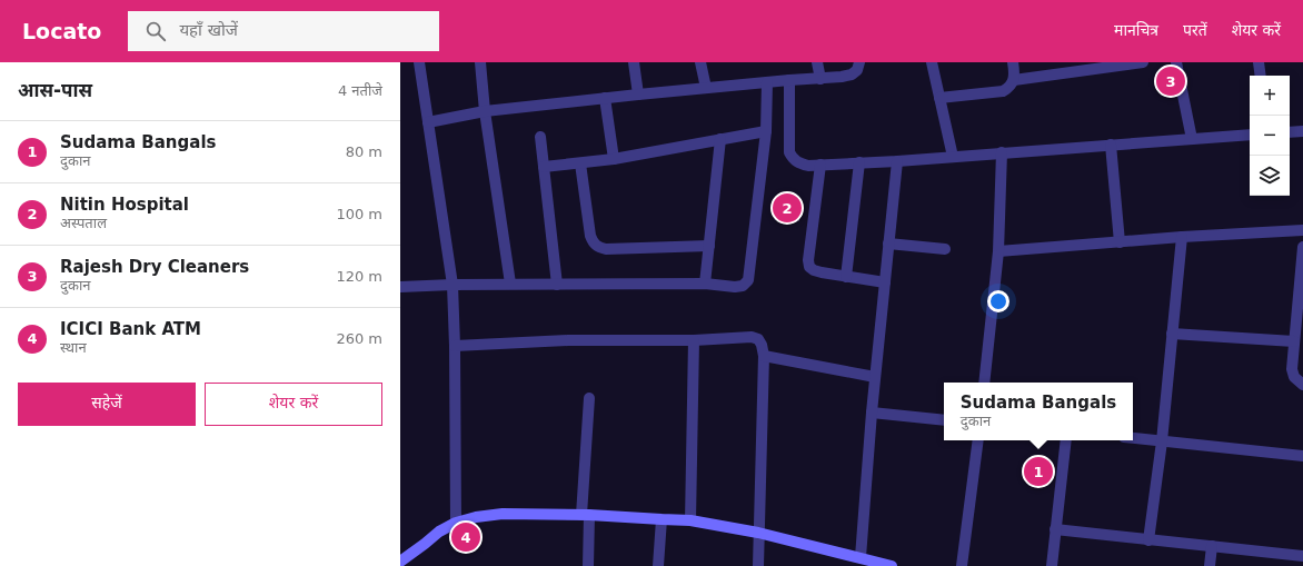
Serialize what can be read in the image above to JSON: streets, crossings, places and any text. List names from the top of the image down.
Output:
{
  "page": {
    "header": "Locato",
    "search": "यहाँ खोजें",
    "nav": ["मानचित्र", "परतें", "शेयर करें"],
    "heading": ["आस-पास", "4 नतीजे"],
    "pins": [
      "3",
      "2",
      "1",
      "4"
    ],
    "map_buttons": ["+", "−"],
    "list": [
      {
        "mark": "1",
        "name": "Sudama Bangals",
        "note": "दुकान",
        "value": "80 m"
      },
      {
        "mark": "2",
        "name": "Nitin Hospital",
        "note": "अस्पताल",
        "value": "100 m"
      },
      {
        "mark": "3",
        "name": "Rajesh Dry Cleaners",
        "note": "दुकान",
        "value": "120 m"
      },
      {
        "mark": "4",
        "name": "ICICI Bank ATM",
        "note": "स्थान",
        "value": "260 m"
      }
    ],
    "buttons": ["सहेजें", "शेयर करें"],
    "popup": ["Sudama Bangals", "दुकान"]
  }
}
